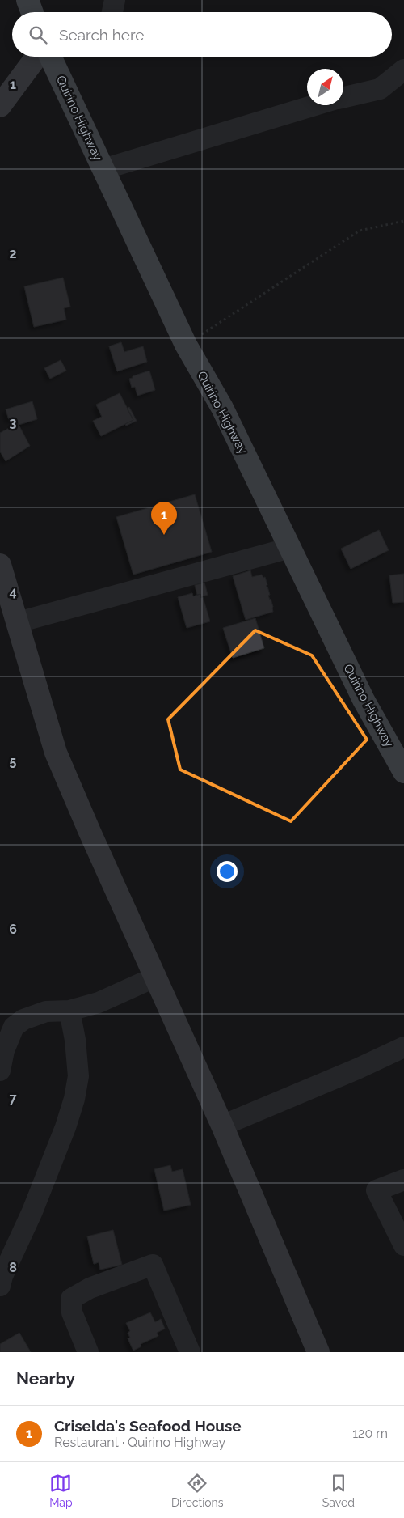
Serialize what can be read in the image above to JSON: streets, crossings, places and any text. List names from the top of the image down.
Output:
{
  "streets": {
    "highway": ["Quirino Highway"]
  },
  "north": "top right",
  "page": {
    "search": "Search here",
    "pins": "1",
    "heading": "Nearby",
    "list": [
      {
        "mark": "1",
        "name": "Criselda's Seafood House",
        "note": "Restaurant · Quirino Highway",
        "value": "120 m"
      }
    ],
    "nav": ["Map", "Directions", "Saved"]
  },
  "grid": {
    "rows": [
      "1",
      "2",
      "3",
      "4",
      "5",
      "6",
      "7",
      "8"
    ]
  }
}
